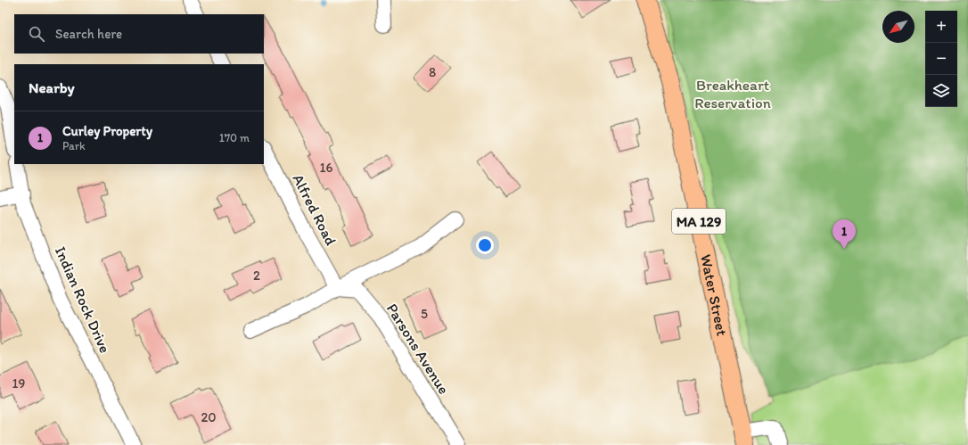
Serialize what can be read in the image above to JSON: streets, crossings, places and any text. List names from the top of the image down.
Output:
{
  "streets": {
    "main road": ["MA 129", "Water Street"],
    "street": ["Alfred Road", "Indian Rock Drive", "Parsons Avenue"]
  },
  "crossings": [
    ["Alfred Road", "Parsons Avenue"]
  ],
  "parks": ["Breakheart Reservation"],
  "house_numbers": [
    "8",
    "16",
    "2",
    "5",
    "19",
    "20"
  ],
  "north": "bottom left",
  "page": {
    "map_buttons": ["+", "−"],
    "search": "Search here",
    "heading": "Nearby",
    "list": [
      {
        "mark": "1",
        "name": "Curley Property",
        "note": "Park",
        "value": "170 m"
      }
    ],
    "pins": "1"
  }
}
